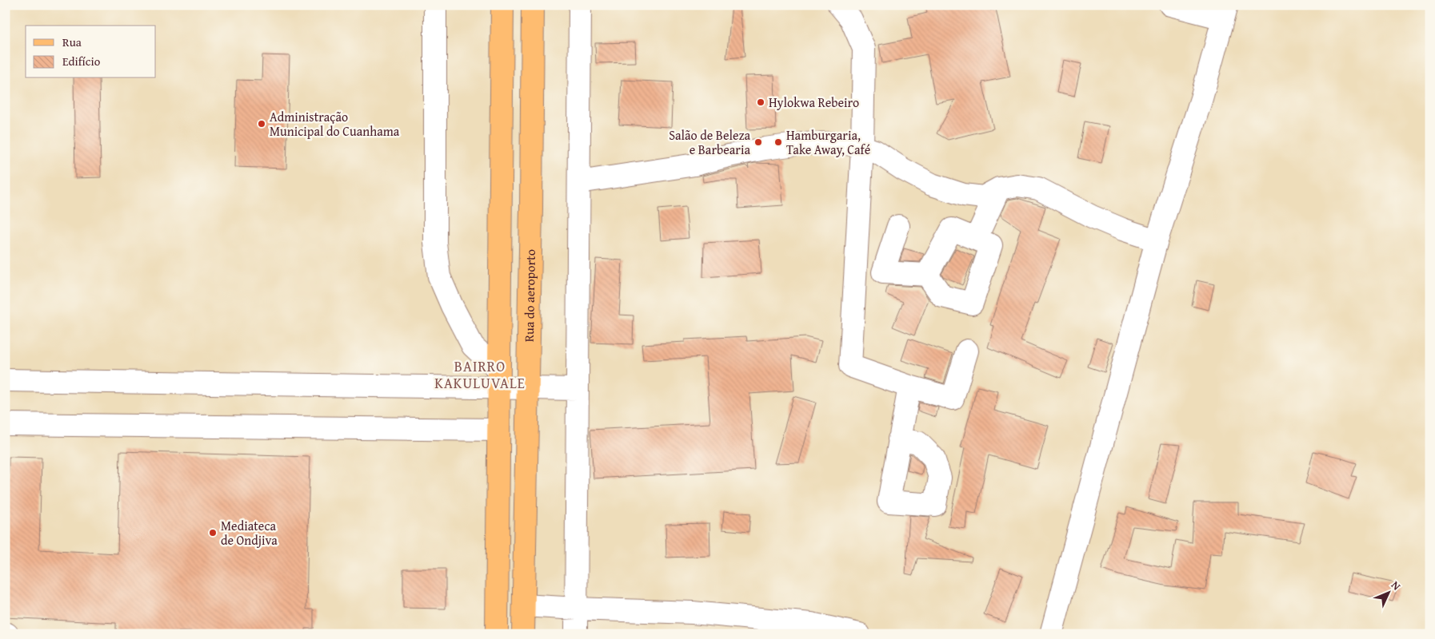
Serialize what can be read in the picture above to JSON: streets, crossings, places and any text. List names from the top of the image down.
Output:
{
  "streets": {
    "main road": ["Rua do aeroporto"]
  },
  "districts": ["BAIRRO KAKULUVALE"],
  "places": [
    "Hylokwa Rebeiro",
    "Administração Municipal do Cuanhama",
    "Salão de Beleza e Barbearia",
    "Hamburgaria, Take Away, Café",
    "Mediateca de Ondjiva"
  ],
  "legend": ["Rua", "Edifício"],
  "north": "top right"
}
